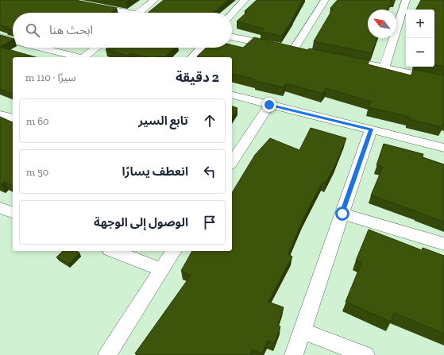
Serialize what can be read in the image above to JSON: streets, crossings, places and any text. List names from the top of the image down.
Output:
{
  "north": "top left",
  "page": {
    "map_buttons": ["+", "−"],
    "search": "ابحث هنا",
    "heading": ["2 دقيقة", "سيرًا · 110 m"],
    "list": [
      ["تابع السير", "60 m"],
      ["انعطف يسارًا", "50 m"],
      "الوصول إلى الوجهة"
    ]
  }
}
